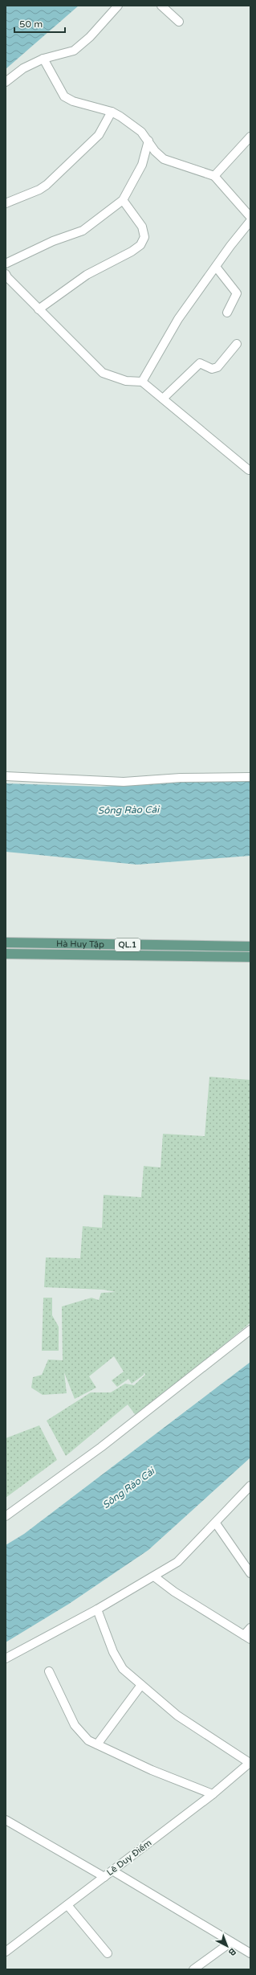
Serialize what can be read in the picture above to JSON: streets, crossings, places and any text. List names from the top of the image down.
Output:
{
  "streets": {
    "main road": ["Hà Huy Tập", "QL.1"],
    "street": ["Lê Duy Điếm"]
  },
  "water": ["Sông Rào Cái"],
  "scale_bar": "50 m",
  "north": "bottom right"
}
